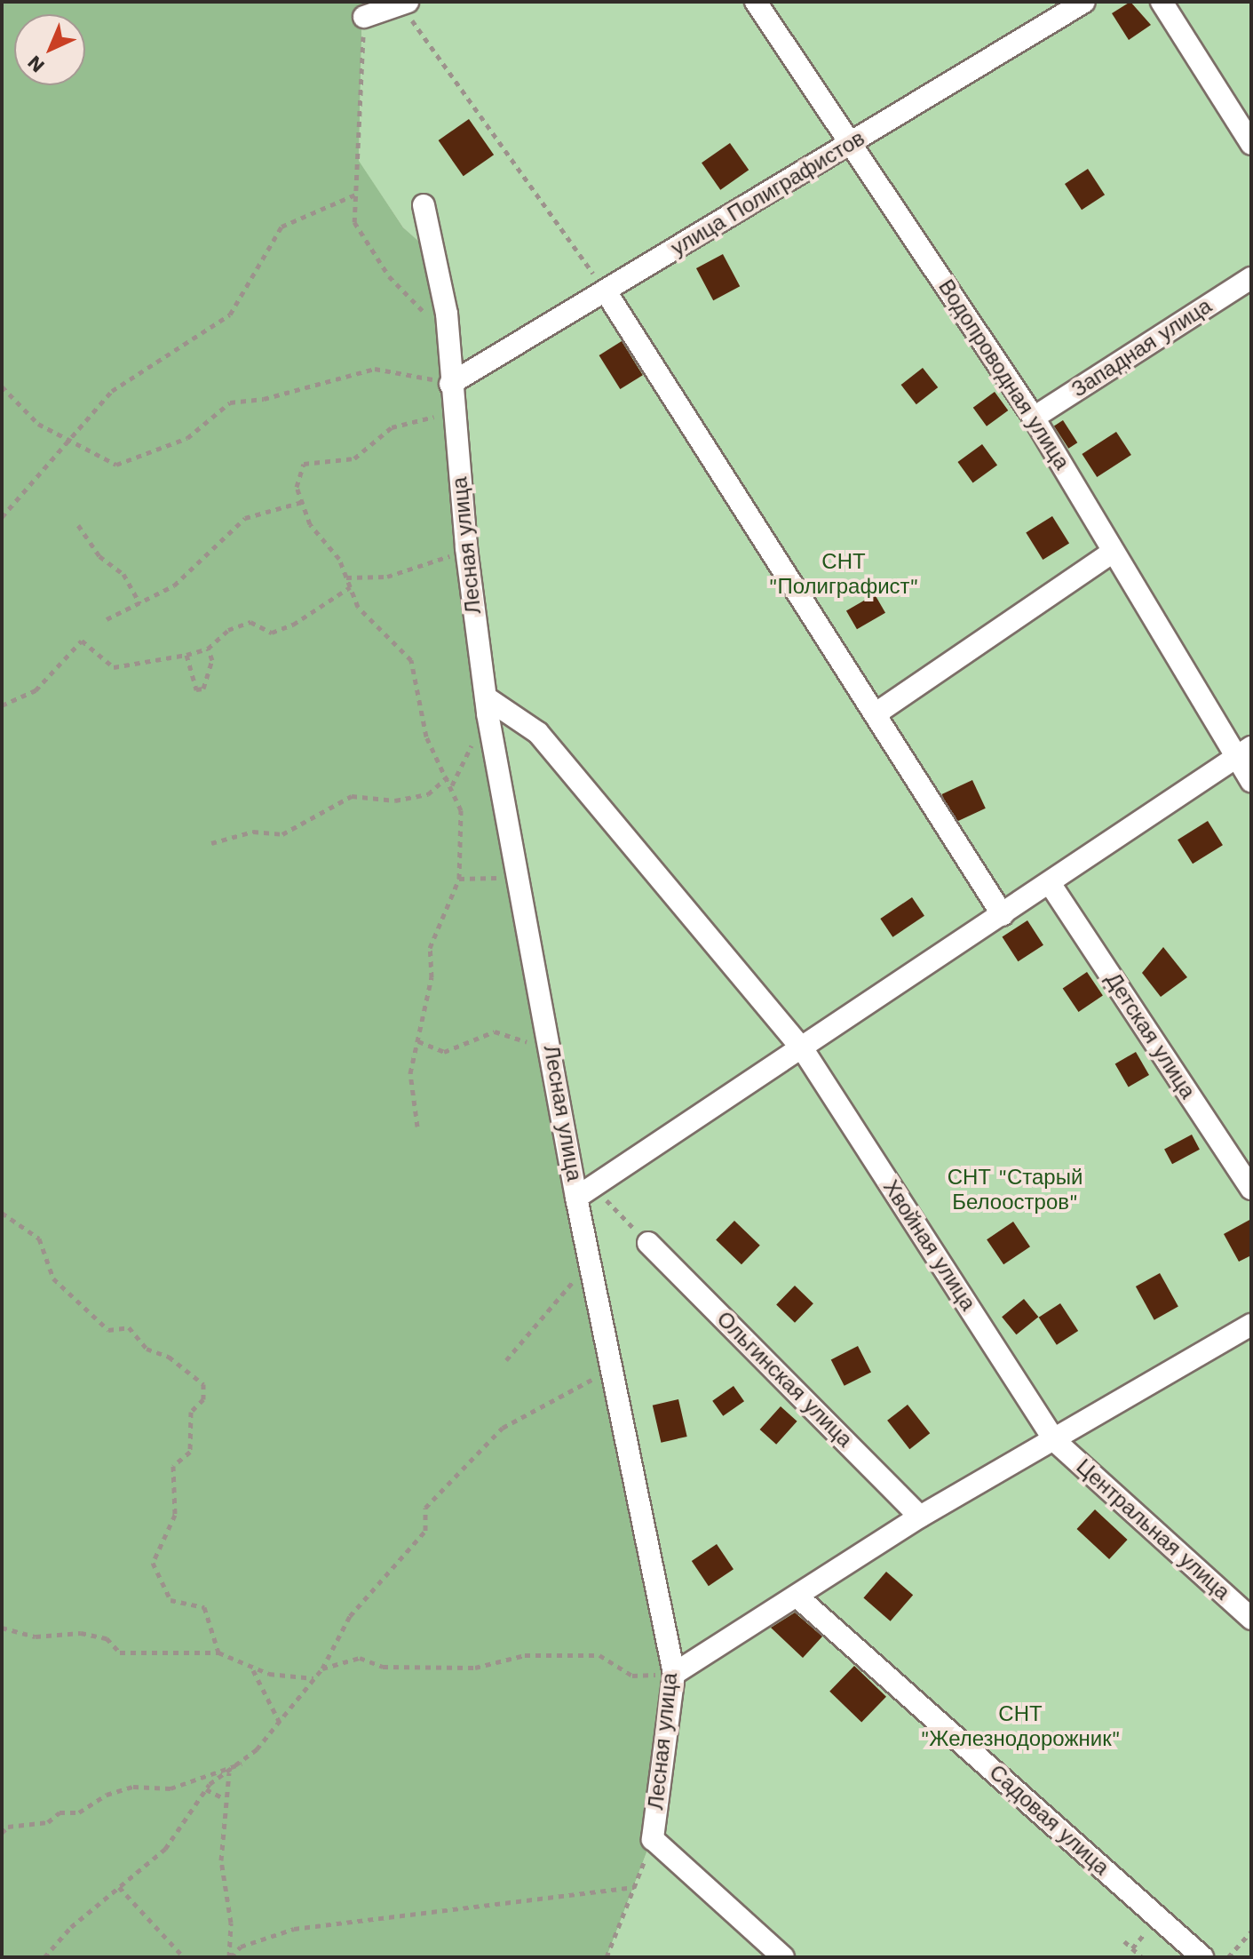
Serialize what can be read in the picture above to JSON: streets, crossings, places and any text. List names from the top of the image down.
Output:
{
  "streets": {
    "street": [
      "улица Полиграфистов",
      "Западная улица",
      "Водопроводная улица",
      "Лесная улица",
      "Детская улица",
      "Хвойная улица",
      "Ольгинская улица",
      "Центральная улица",
      "Садовая улица"
    ]
  },
  "crossings": [
    ["улица Полиграфистов", "Водопроводная улица"],
    ["улица Полиграфистов", "Лесная улица"],
    ["Западная улица", "Водопроводная улица"],
    ["Лесная улица", "Хвойная улица"],
    ["Хвойная улица", "Центральная улица"]
  ],
  "parks": ["СНТ \"Полиграфист\"", "СНТ \"Старый Белоостров\"", "СНТ \"Железнодорожник\""],
  "north": "bottom left"
}
